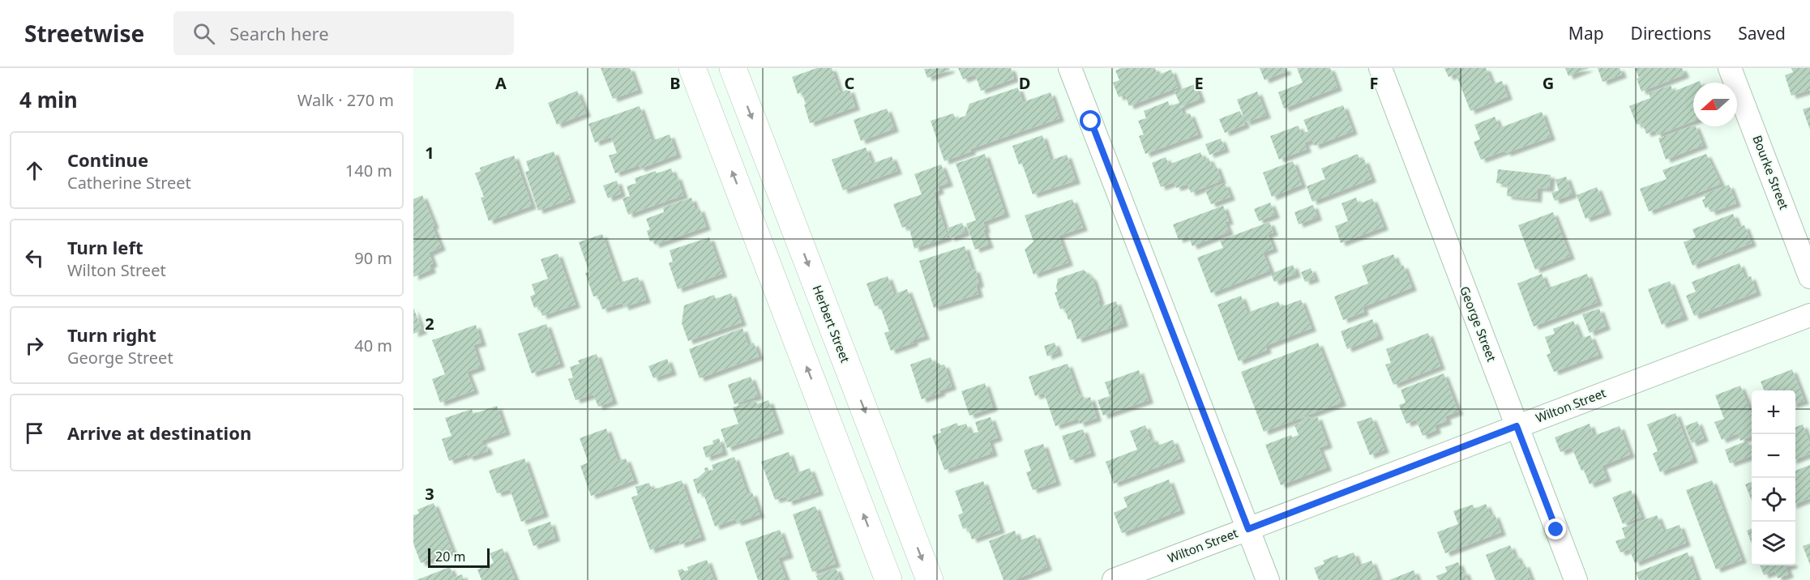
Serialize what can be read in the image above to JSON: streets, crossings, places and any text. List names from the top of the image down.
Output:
{
  "streets": {
    "street": [
      "Bourke Street",
      "Herbert Street",
      "George Street",
      "Wilton Street"
    ]
  },
  "crossings": [
    ["George Street", "Wilton Street"]
  ],
  "scale_bar": "20 m",
  "north": "left",
  "page": {
    "header": "Streetwise",
    "search": "Search here",
    "nav": ["Map", "Directions", "Saved"],
    "heading": ["4 min", "Walk · 270 m"],
    "list": [
      ["Continue", "Catherine Street", "140 m"],
      ["Turn left", "Wilton Street", "90 m"],
      ["Turn right", "George Street", "40 m"],
      "Arrive at destination"
    ],
    "map_buttons": ["+", "−"],
    "scale": "20 m"
  },
  "grid": {
    "columns": [
      "A",
      "B",
      "C",
      "D",
      "E",
      "F",
      "G"
    ],
    "rows": ["1", "2", "3"]
  }
}
